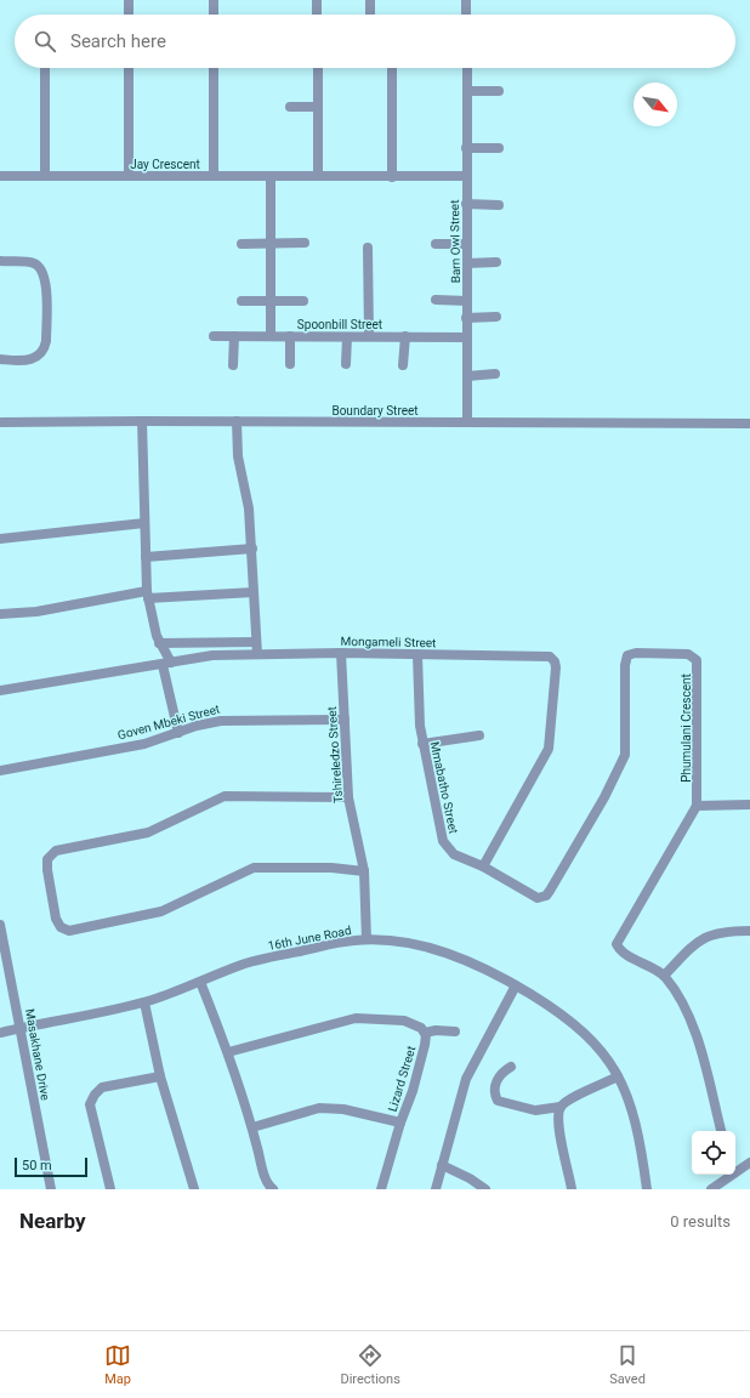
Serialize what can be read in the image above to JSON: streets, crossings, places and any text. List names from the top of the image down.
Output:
{
  "streets": {
    "street": [
      "Jay Crescent",
      "Barn Owl Street",
      "Spoonbill Street",
      "Boundary Street",
      "Mongameli Street",
      "Goven Mbeki Street",
      "Phumulani Crescent",
      "Tshireledzo Street",
      "Mmabatho Street",
      "16th June Road",
      "Masakhane Drive",
      "Lizard Street"
    ]
  },
  "crossings": [
    ["Barn Owl Street", "Spoonbill Street"],
    ["Barn Owl Street", "Boundary Street"],
    ["Mongameli Street", "Tshireledzo Street"],
    ["Mongameli Street", "Mmabatho Street"],
    ["Goven Mbeki Street", "Tshireledzo Street"],
    ["Phumulani Crescent", "Mmabatho Street"],
    ["Tshireledzo Street", "16th June Road"],
    ["16th June Road", "Masakhane Drive"]
  ],
  "scale_bar": "50 m",
  "north": "bottom right",
  "page": {
    "search": "Search here",
    "scale": "50 m",
    "heading": ["Nearby", "0 results"],
    "nav": ["Map", "Directions", "Saved"]
  }
}
